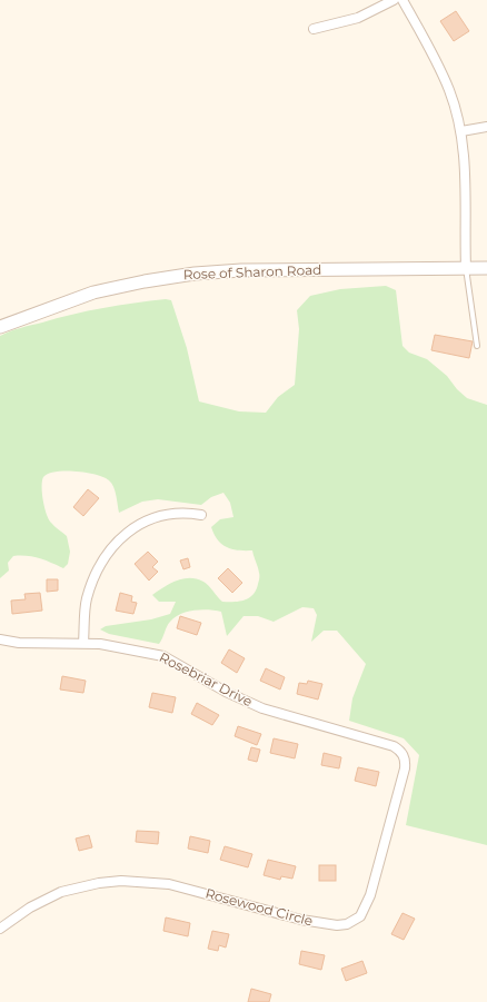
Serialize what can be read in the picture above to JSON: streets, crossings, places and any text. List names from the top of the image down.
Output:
{
  "streets": {
    "street": ["Rose of Sharon Road", "Rosebriar Drive", "Rosewood Circle"]
  },
  "crossings": [
    ["Rosebriar Drive", "Rosewood Circle"]
  ]
}
